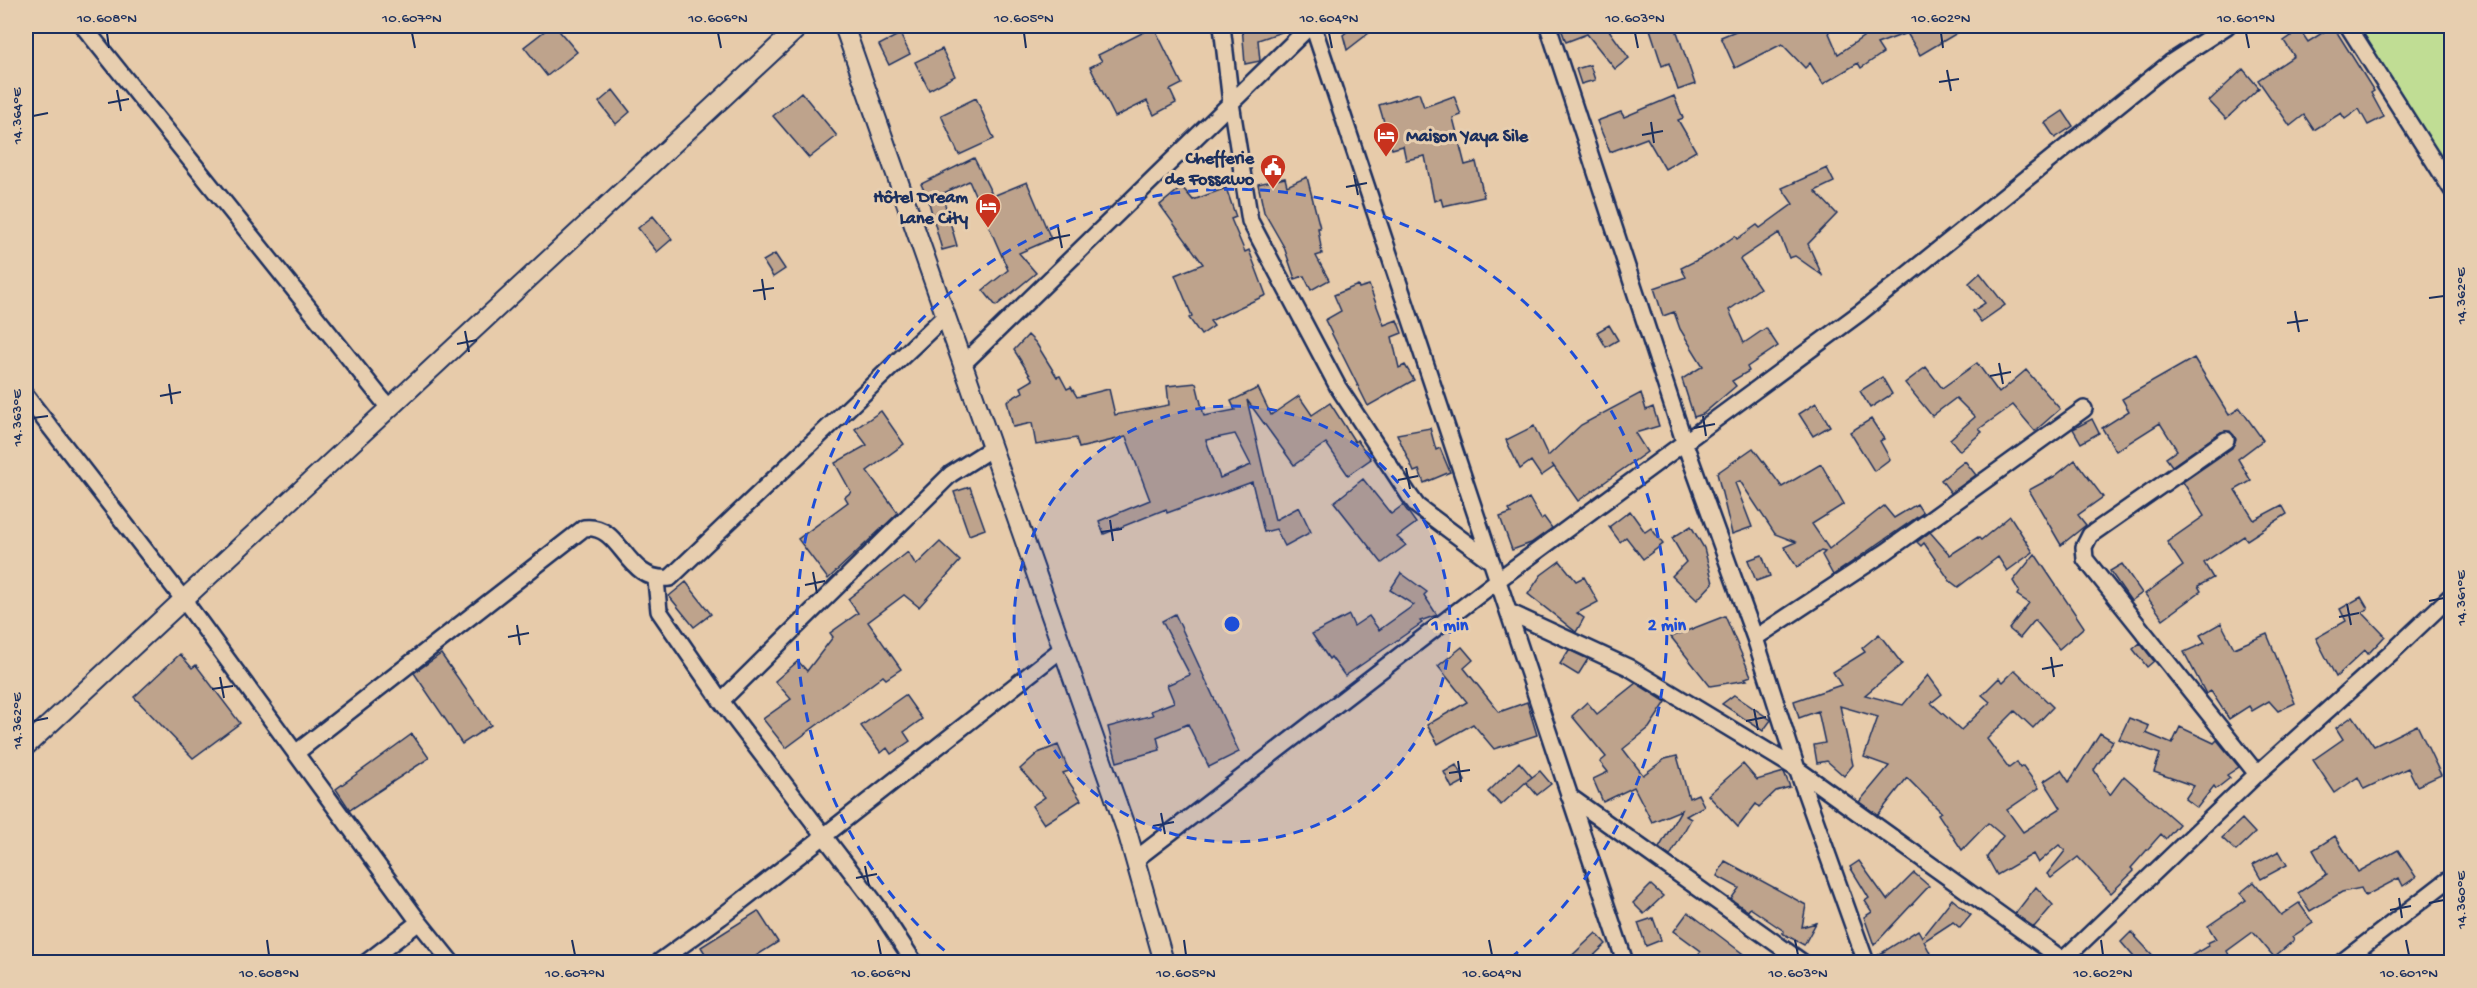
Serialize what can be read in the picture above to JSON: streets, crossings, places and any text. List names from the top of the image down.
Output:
{
  "places": {
    "hotel": ["Maison Yaya Sile", "Hôtel Dream Lane City"],
    "public building": ["Chefferie de Fossawo"]
  },
  "coordinates": [
    "10.608°N",
    "10.607°N",
    "10.606°N",
    "10.605°N",
    "10.604°N",
    "10.603°N",
    "10.602°N",
    "10.601°N",
    "14.364°E",
    "14.362°E",
    "14.363°E",
    "14.361°E",
    "14.360°E"
  ],
  "rings": ["1 min", "2 min"]
}
